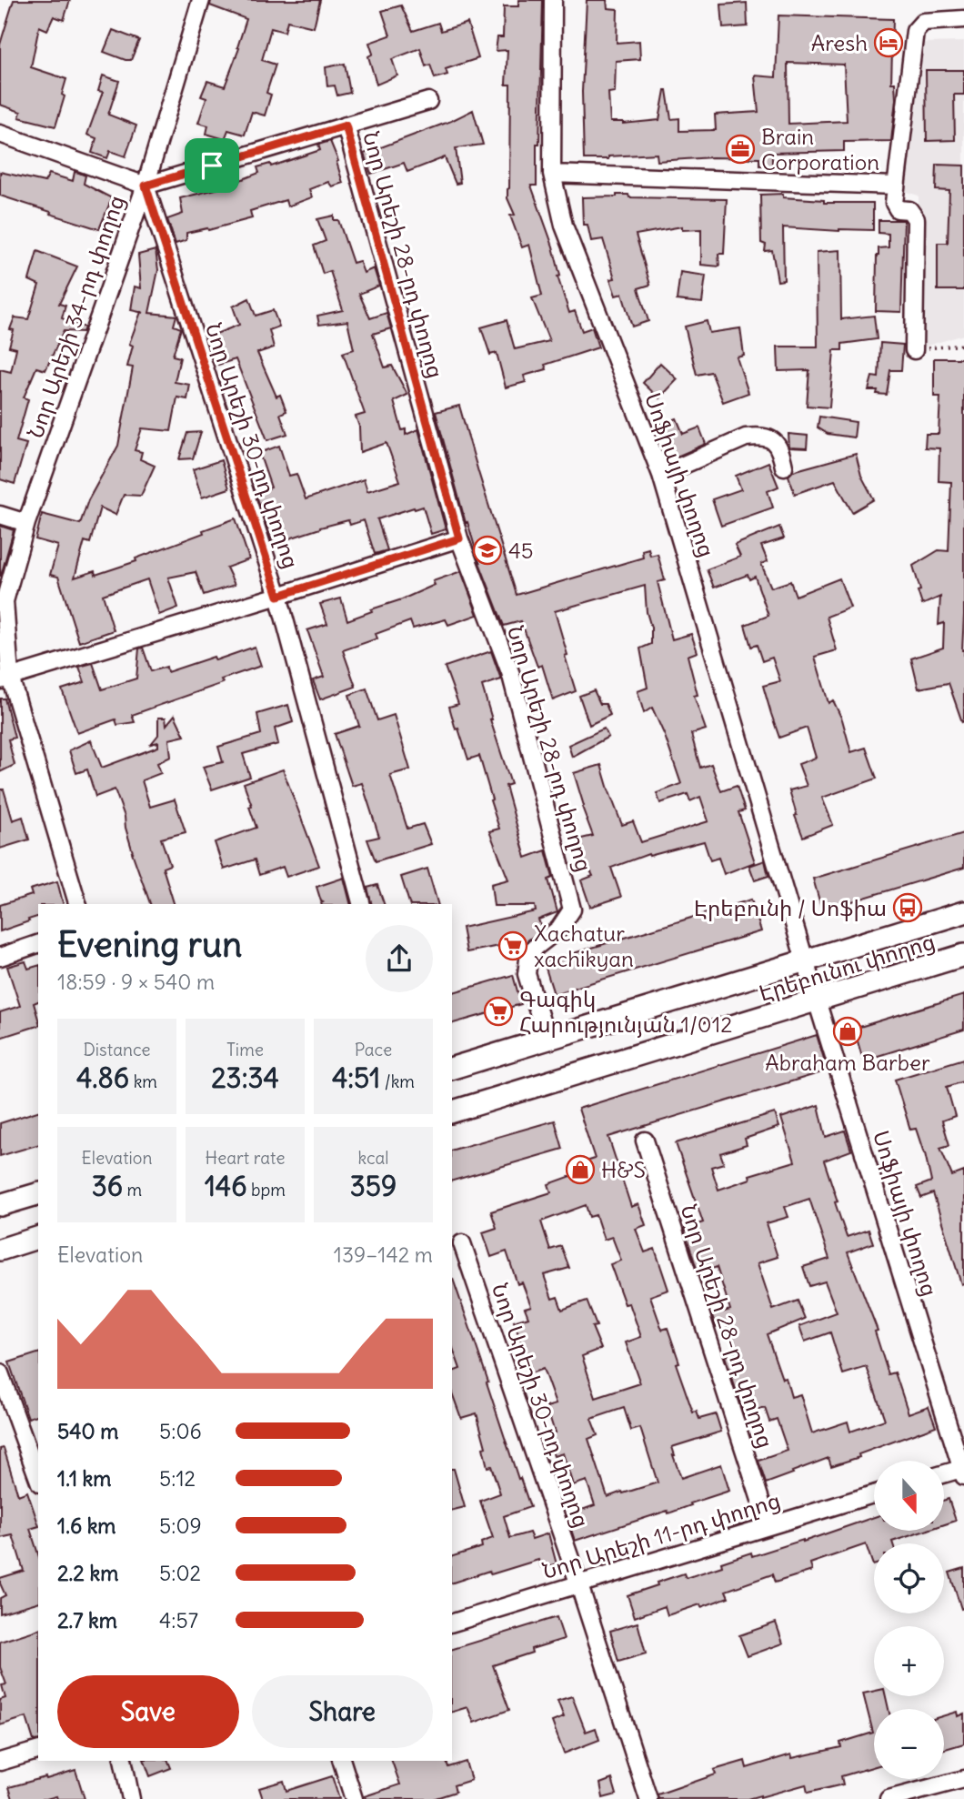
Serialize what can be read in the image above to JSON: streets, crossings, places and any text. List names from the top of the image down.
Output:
{
  "streets": {
    "main road": ["Էրեբունու փողոց"],
    "street": [
      "Նոր Արեշի 28-րդ փողոց",
      "Նոր Արեշի 34-րդ փողոց",
      "Նոր Արեշի 30-րդ փողոց",
      "Սոֆիայի փողոց",
      "Նոր Արեշի 11-րդ փողոց"
    ]
  },
  "crossings": [
    ["Նոր Արեշի 28-րդ փողոց", "Էրեբունու փողոց"],
    ["Նոր Արեշի 28-րդ փողոց", "Նոր Արեշի 11-րդ փողոց"],
    ["Նոր Արեշի 34-րդ փողոց", "Նոր Արեշի 30-րդ փողոց"],
    ["Նոր Արեշի 30-րդ փողոց", "Նոր Արեշի 11-րդ փողոց"],
    ["Սոֆիայի փողոց", "Էրեբունու փողոց"]
  ],
  "places": {
    "hotel": ["Aresh"],
    "office": ["Brain Corporation"],
    "school or university": ["45"],
    "bus stop": ["Էրեբունի / Սոֆիա"],
    "supermarket": ["Xachatur xachikyan", "Գագիկ Հարությունյան 1/012"],
    "shop": ["Abraham Barber", "H&S"]
  },
  "north": "bottom",
  "page": {
    "heading": ["Evening run", "18:59 · 9 × 540 m"],
    "stats": [
      ["Distance", "4.86 km"],
      ["Time", "23:34"],
      ["Pace", "4:51 /km"],
      ["Elevation", "36 m"],
      ["Heart rate", "146 bpm"],
      ["kcal", "359"]
    ],
    "chart": ["Elevation", "139–142 m"],
    "list": [
      {
        "name": "540 m",
        "note": "5:06"
      },
      {
        "name": "1.1 km",
        "note": "5:12"
      },
      {
        "name": "1.6 km",
        "note": "5:09"
      },
      {
        "name": "2.2 km",
        "note": "5:02"
      },
      {
        "name": "2.7 km",
        "note": "4:57"
      }
    ],
    "map_buttons": ["+", "−"],
    "buttons": ["Save", "Share"]
  }
}
